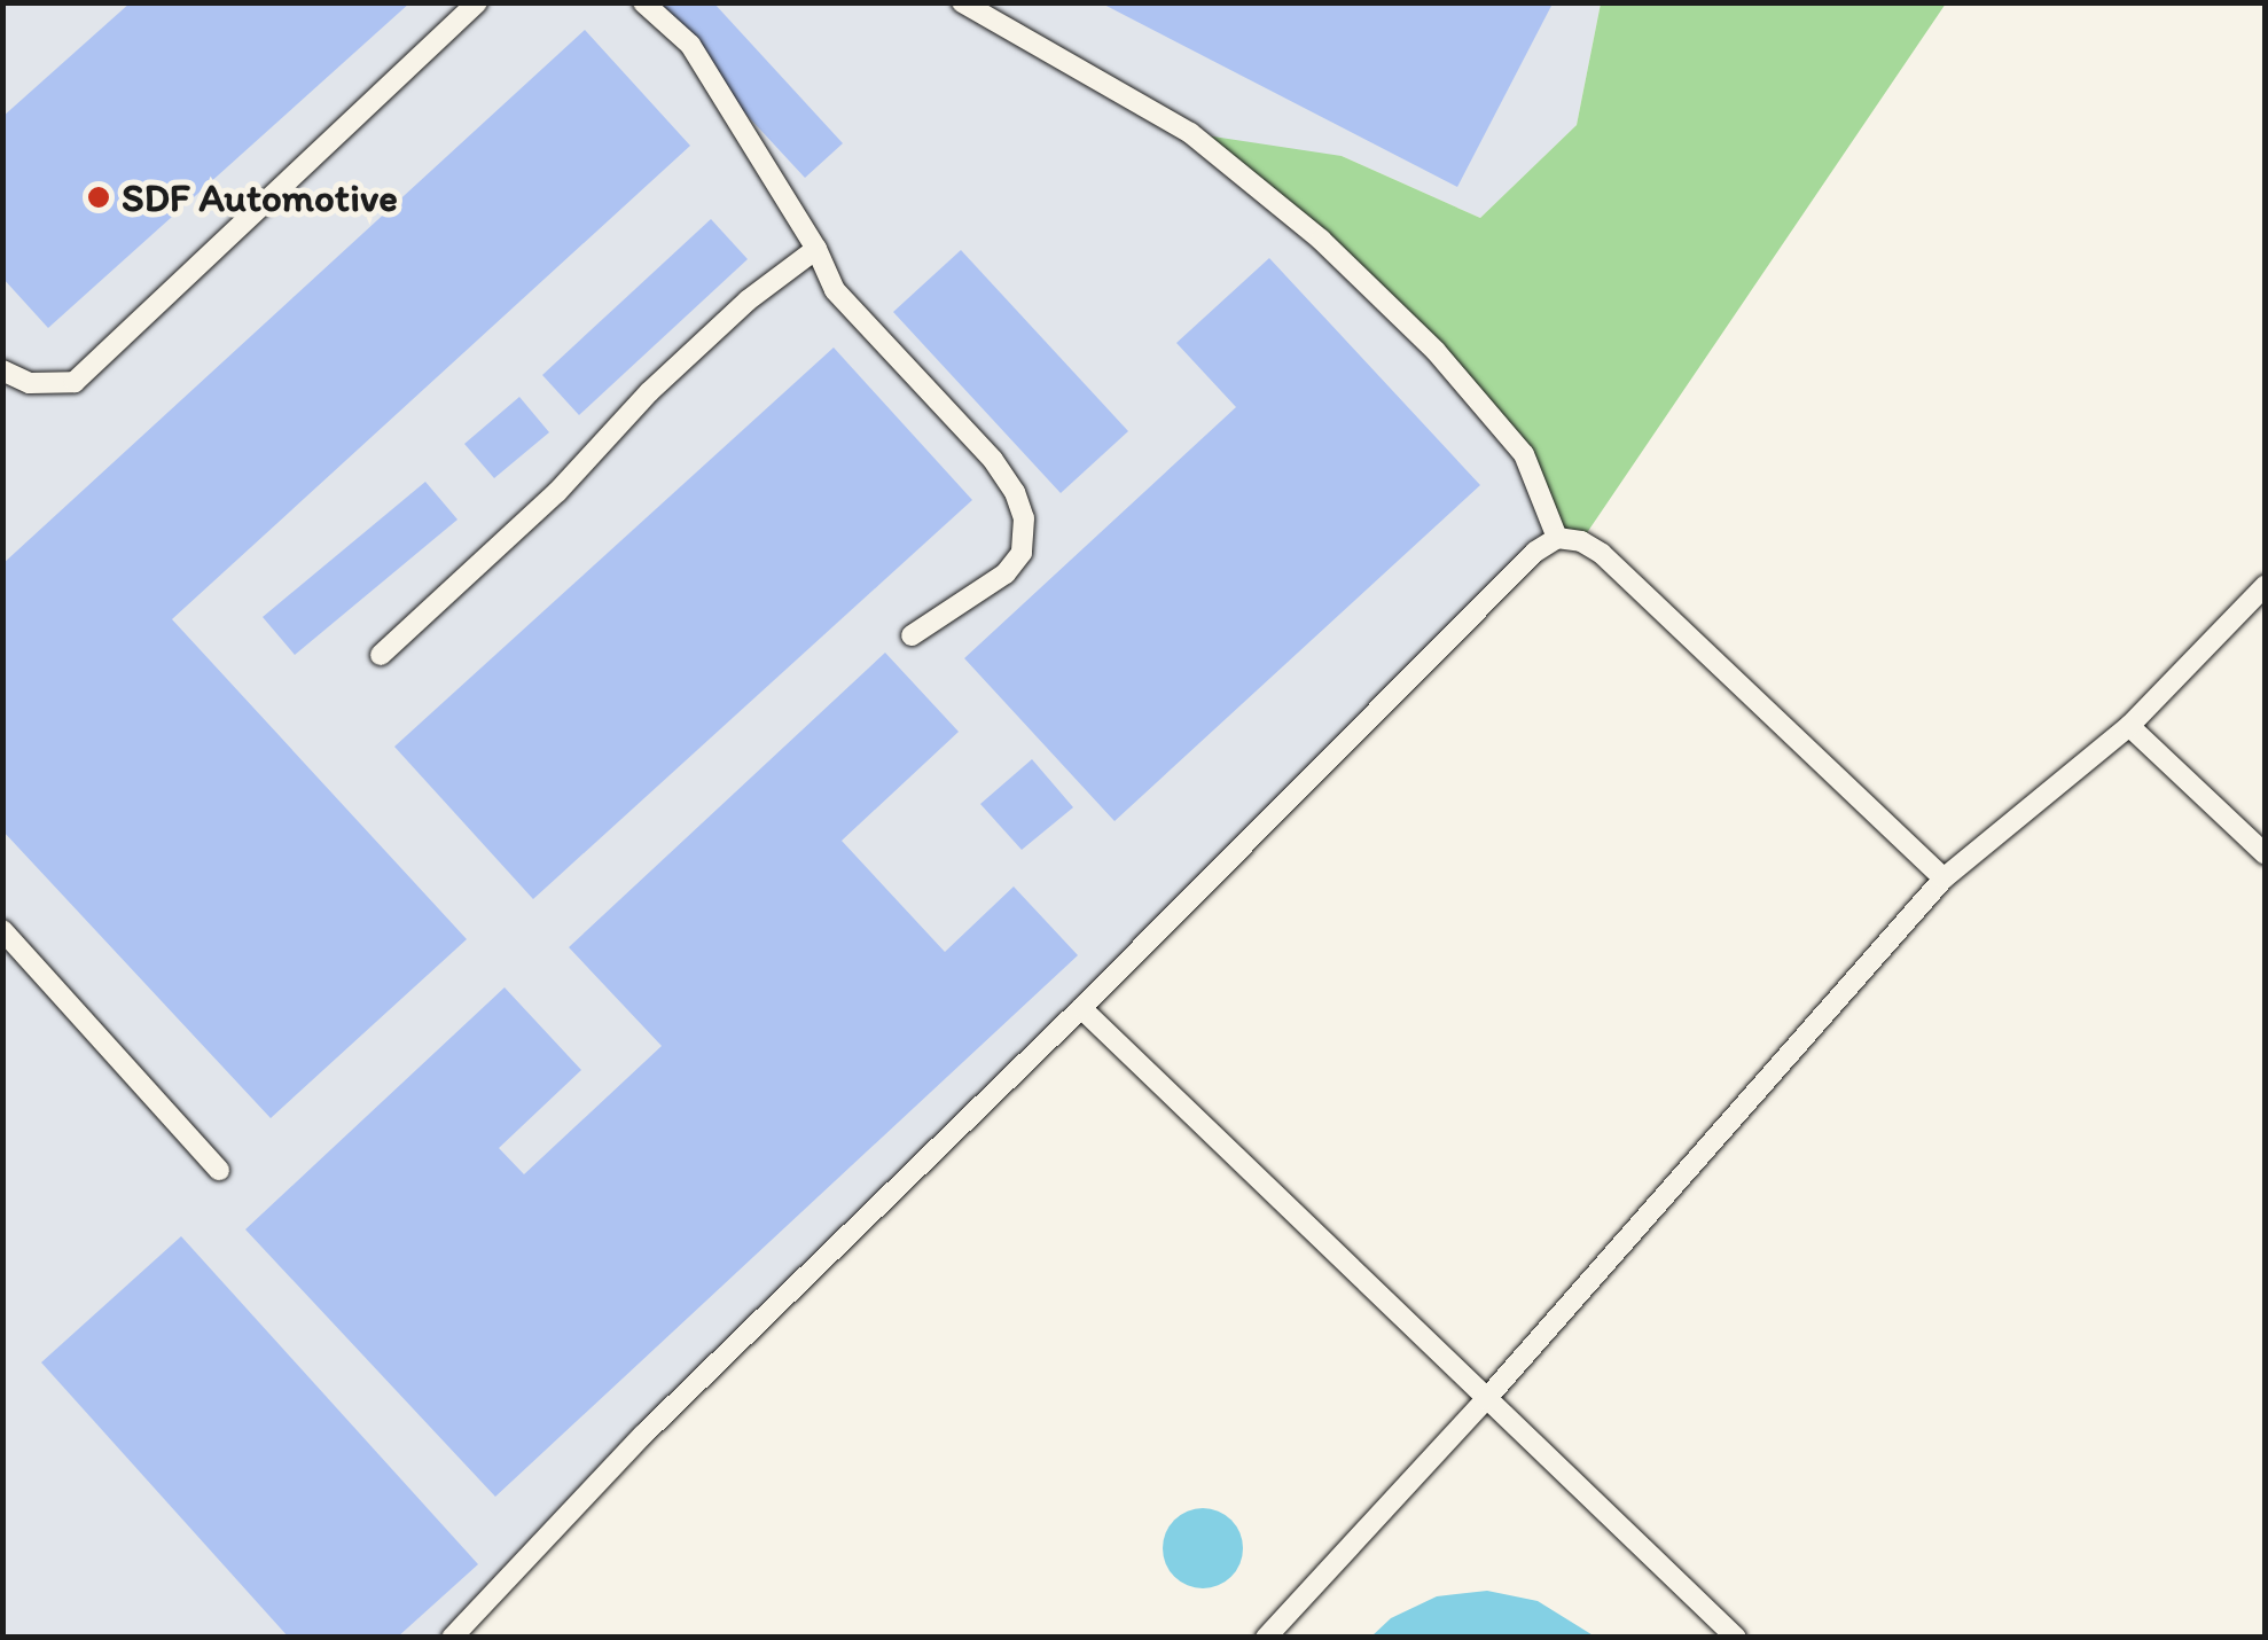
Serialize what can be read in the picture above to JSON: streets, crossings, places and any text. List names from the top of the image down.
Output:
{
  "places": ["SDF Automotive"]
}
